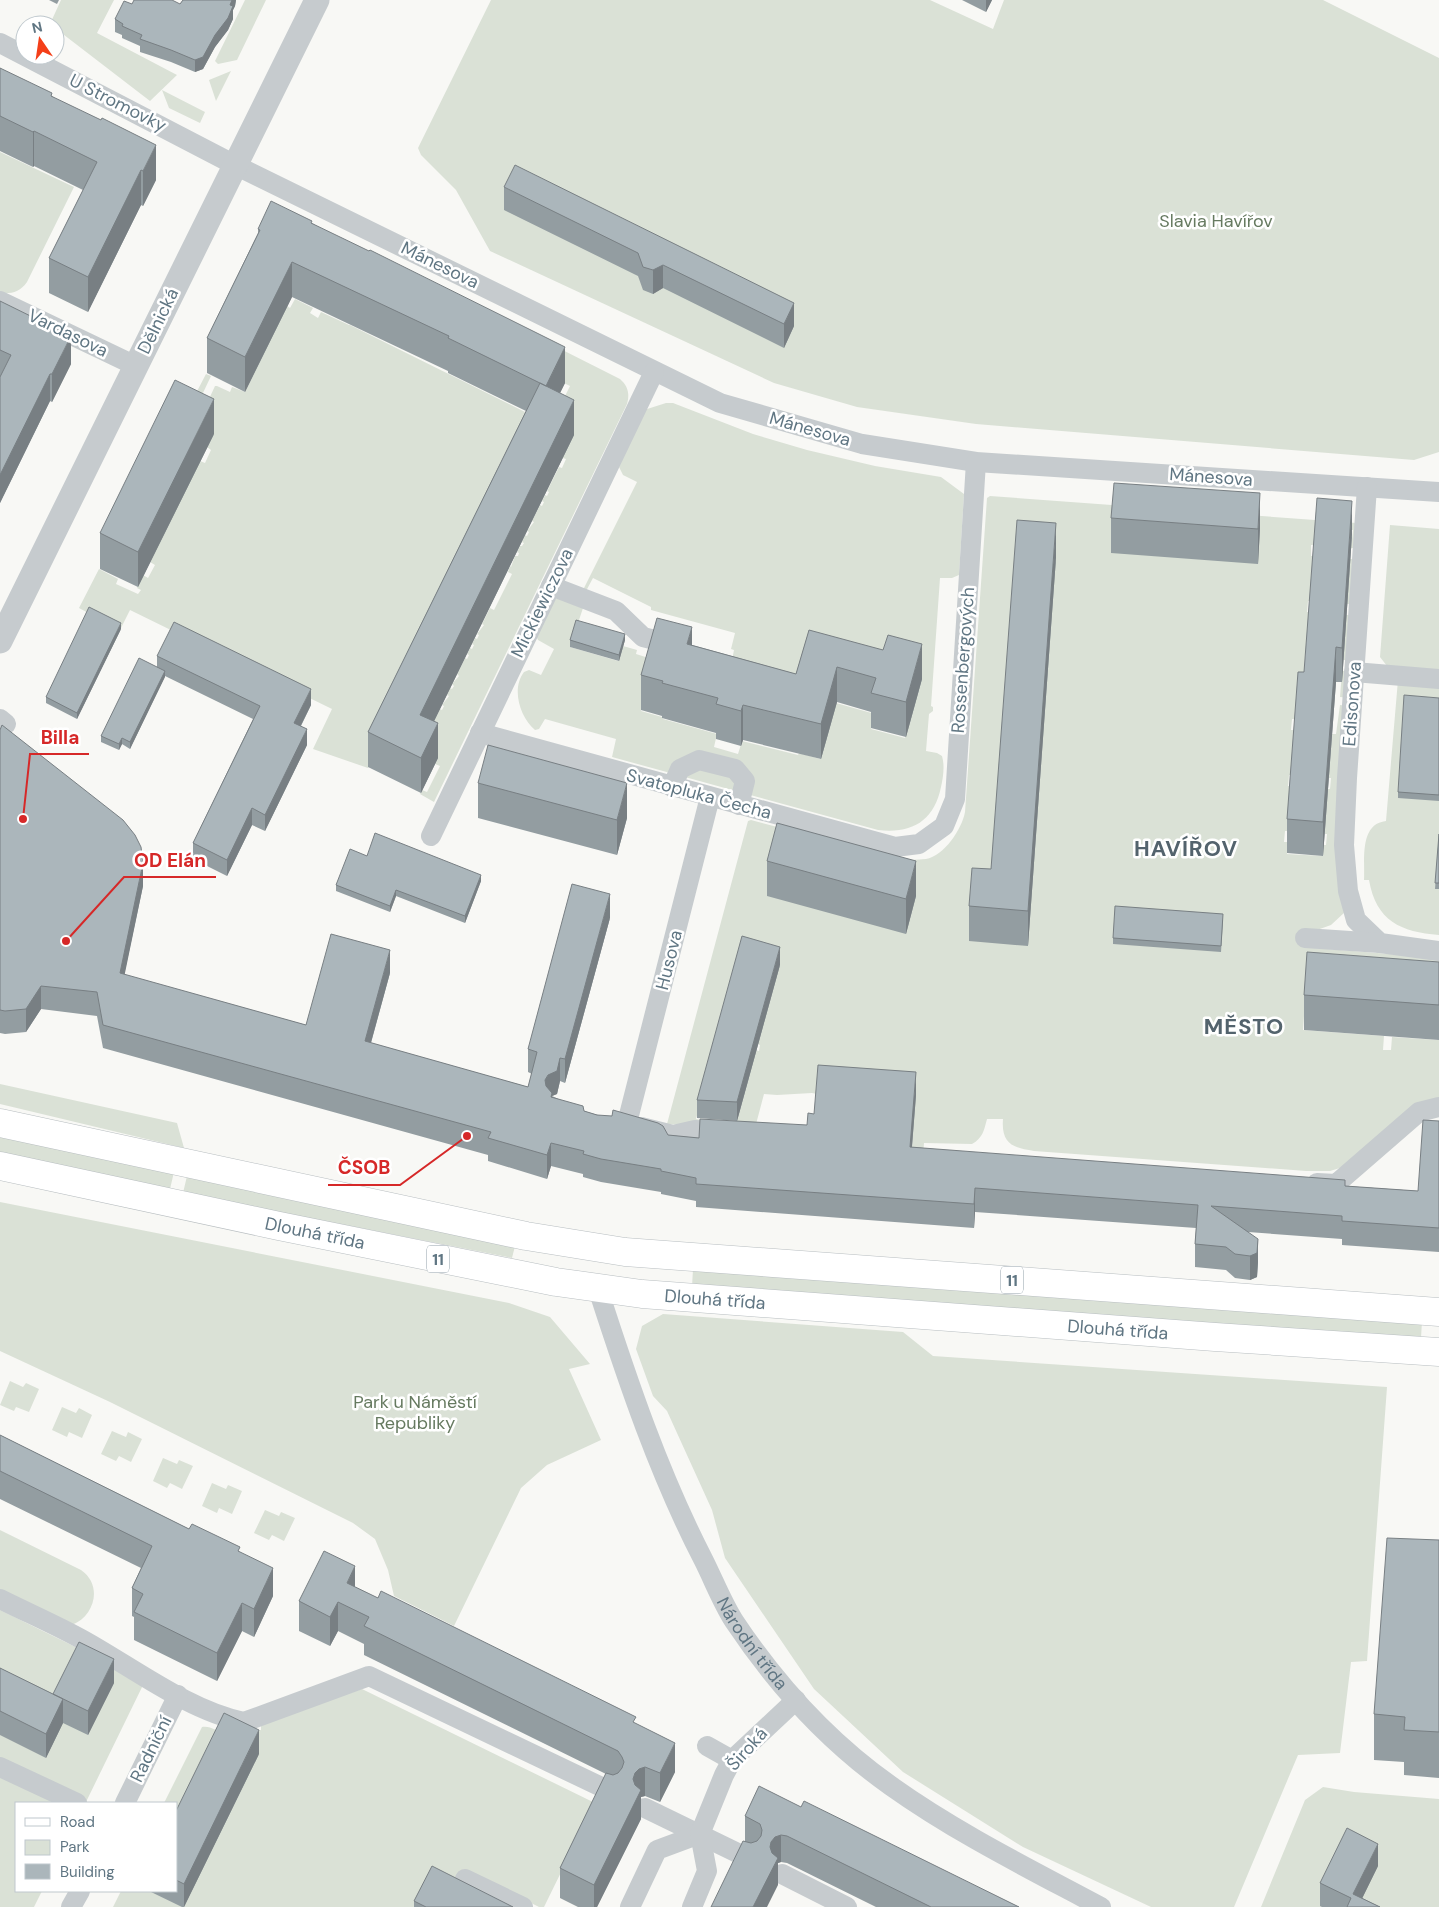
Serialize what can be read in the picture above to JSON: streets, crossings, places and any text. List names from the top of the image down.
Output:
{
  "streets": {
    "main road": ["Dlouhá třída", "11", "Národní třída"],
    "street": [
      "U Stromovky",
      "Mánesova",
      "Dělnická",
      "Vardasova",
      "Mickiewiczova",
      "Rossenbergových",
      "Edisonova",
      "Svatopluka Čecha",
      "Husova",
      "Radniční",
      "Široká"
    ]
  },
  "crossings": [
    ["U Stromovky", "Mánesova"],
    ["U Stromovky", "Dělnická"],
    ["Mánesova", "Dělnická"],
    ["Mánesova", "Mickiewiczova"],
    ["Mánesova", "Rossenbergových"],
    ["Mánesova", "Edisonova"],
    ["Dělnická", "Vardasova"],
    ["Mickiewiczova", "Svatopluka Čecha"],
    ["Rossenbergových", "Svatopluka Čecha"],
    ["Svatopluka Čecha", "Husova"],
    ["Dlouhá třída", "Národní třída"],
    ["11", "Národní třída"],
    ["Národní třída", "Široká"]
  ],
  "districts": ["HAVÍŘOV", "MĚSTO"],
  "parks": ["Slavia Havířov", "Park u Náměstí Republiky"],
  "places": ["Billa", "OD Elán", "ČSOB"],
  "legend": ["Road", "Park", "Building"],
  "north": "top"
}
